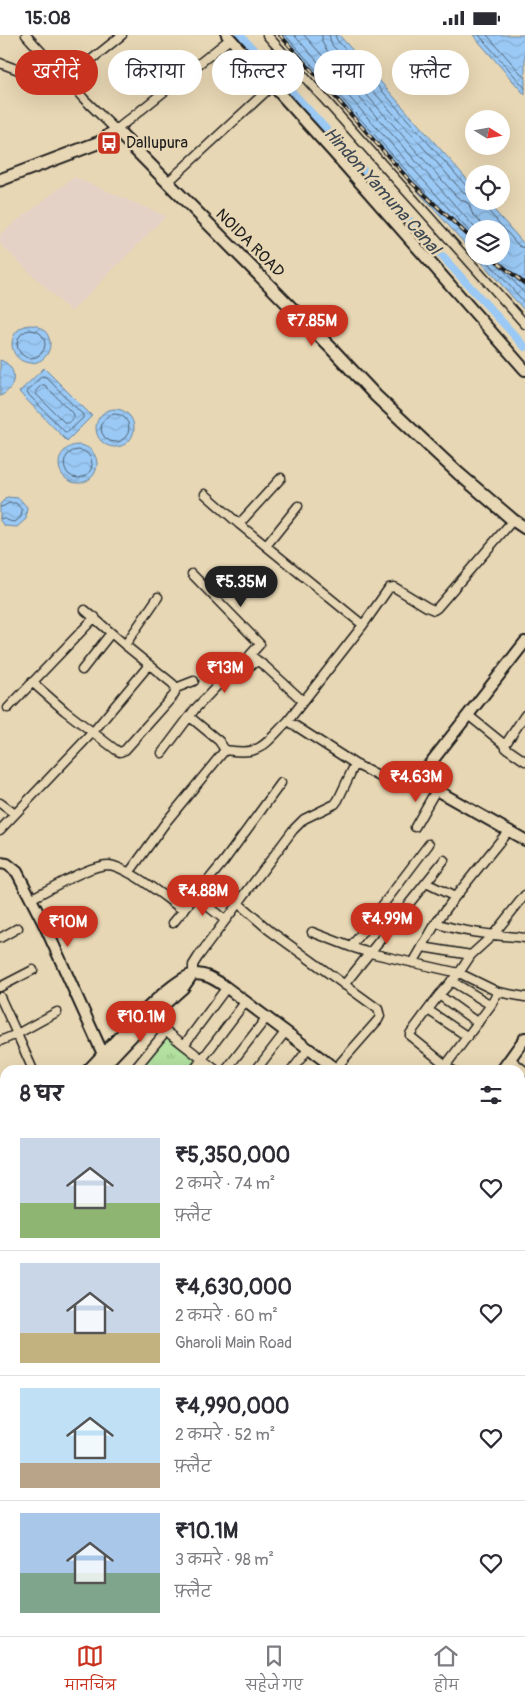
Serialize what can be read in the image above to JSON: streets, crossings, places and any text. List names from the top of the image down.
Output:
{
  "streets": {
    "main road": ["NOIDA ROAD"]
  },
  "water": ["Hindon Yamuna Canal"],
  "places": {
    "bus stop": ["Dallupura"]
  },
  "north": "right",
  "page": {
    "status": "15:08",
    "chip": [
      "खरीदें",
      "किराया",
      "फ़िल्टर",
      "नया",
      "फ़्लैट"
    ],
    "price": [
      "₹7.85M",
      "₹5.35M",
      "₹13M",
      "₹4.63M",
      "₹4.88M",
      "₹4.99M",
      "₹10M",
      "₹10.1M"
    ],
    "heading": "8 घर",
    "list": [
      {
        "name": "₹5,350,000",
        "note": "2 कमरे · 74 m² · फ़्लैट"
      },
      {
        "name": "₹4,630,000",
        "note": "2 कमरे · 60 m² · Gharoli Main Road"
      },
      {
        "name": "₹4,990,000",
        "note": "2 कमरे · 52 m² · फ़्लैट"
      },
      {
        "name": "₹10.1M",
        "note": "3 कमरे · 98 m² · फ़्लैट"
      }
    ],
    "tabs": ["मानचित्र", "सहेजे गए", "होम"]
  }
}
